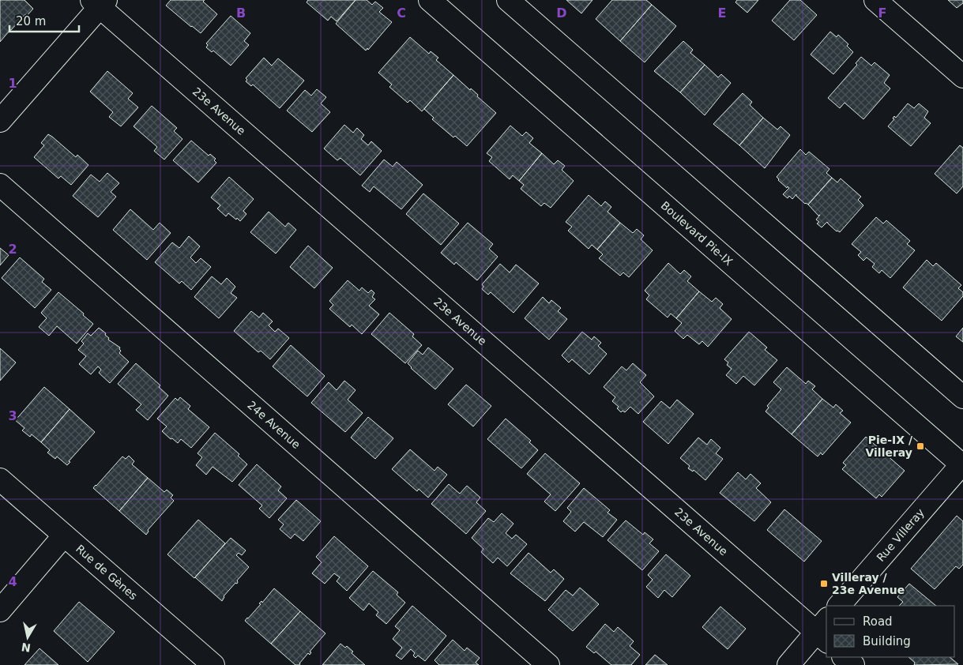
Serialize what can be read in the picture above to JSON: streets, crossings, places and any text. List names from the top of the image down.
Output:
{
  "streets": {
    "street": [
      "23e Avenue",
      "Boulevard Pie-IX",
      "24e Avenue",
      "Rue Villeray",
      "Rue de Gènes"
    ]
  },
  "crossings": [
    ["Boulevard Pie-IX", "Rue Villeray"]
  ],
  "places": {
    "transit": ["Pie-IX / Villeray", "Villeray / 23e Avenue"]
  },
  "legend": ["Road", "Building"],
  "scale_bar": "20 m",
  "north": "bottom",
  "grid": {
    "columns": [
      "B",
      "C",
      "D",
      "E",
      "F"
    ],
    "rows": [
      "1",
      "2",
      "3",
      "4"
    ]
  }
}
